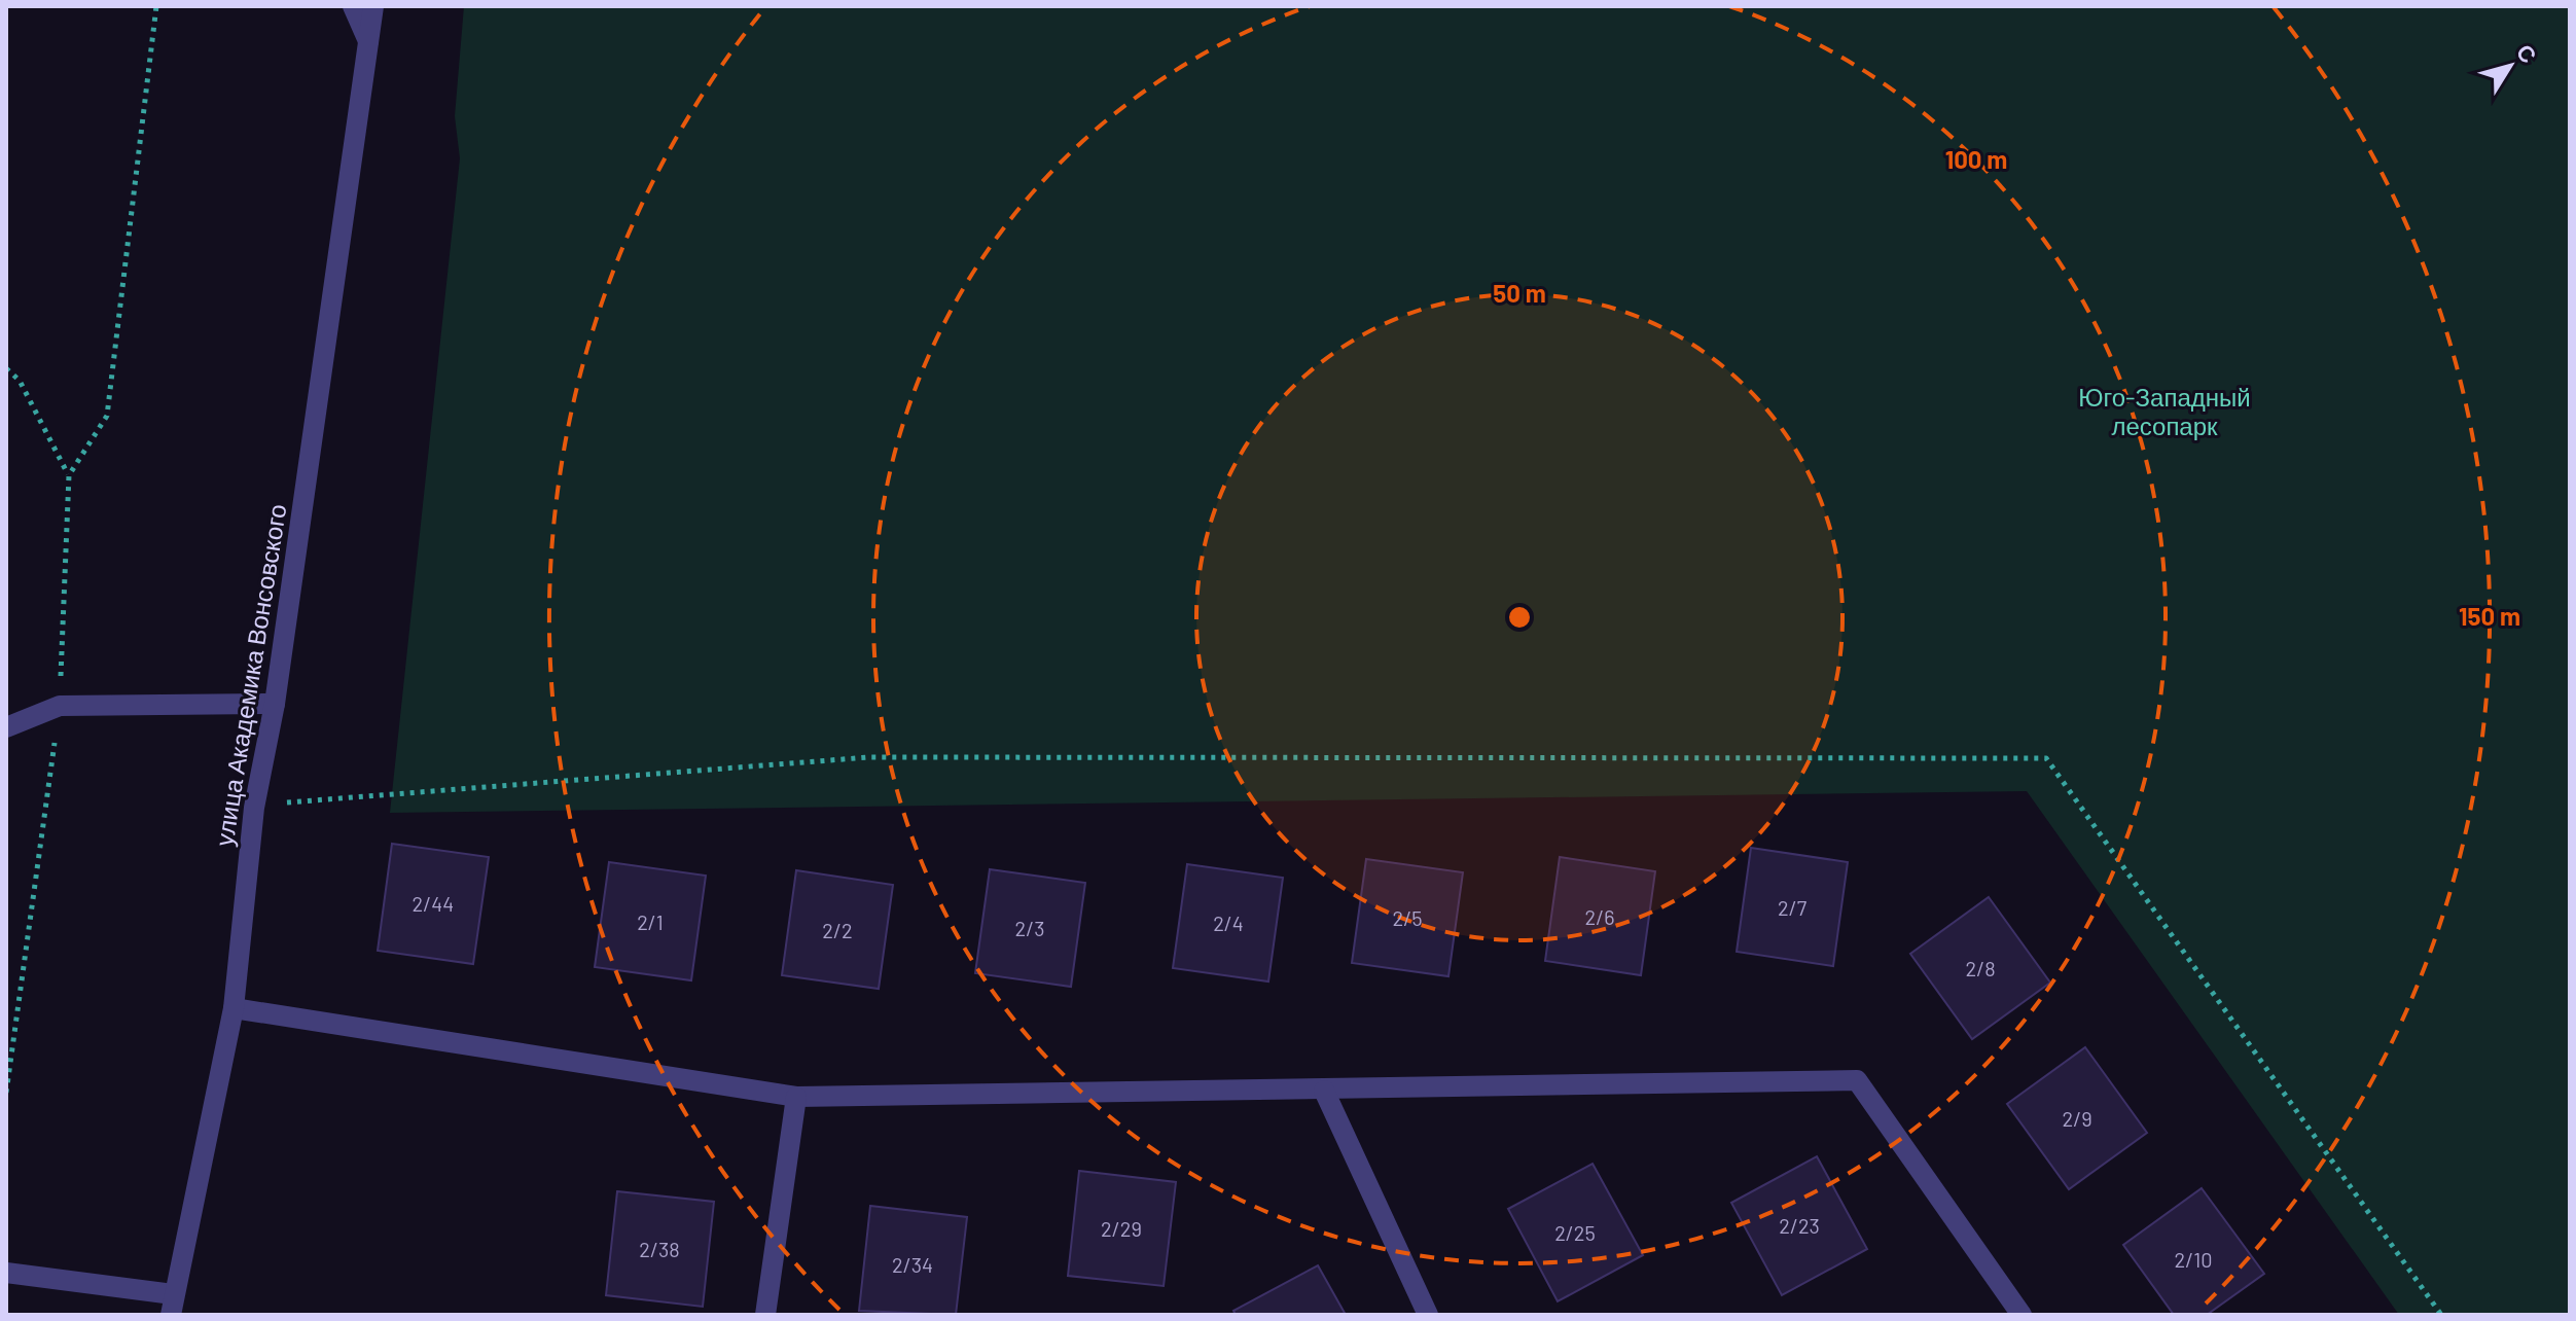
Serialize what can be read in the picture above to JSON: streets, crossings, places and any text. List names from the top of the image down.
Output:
{
  "streets": {
    "street": ["улица Академика Вонсовского"]
  },
  "parks": ["Юго-Западный лесопарк"],
  "house_numbers": [
    "2/44",
    "2/7",
    "2/6",
    "2/5",
    "2/1",
    "2/4",
    "2/3",
    "2/2",
    "2/8",
    "2/9",
    "2/23",
    "2/29",
    "2/25",
    "2/38",
    "2/10",
    "2/34"
  ],
  "north": "top right",
  "rings": ["100 m", "50 m", "150 m"]
}
